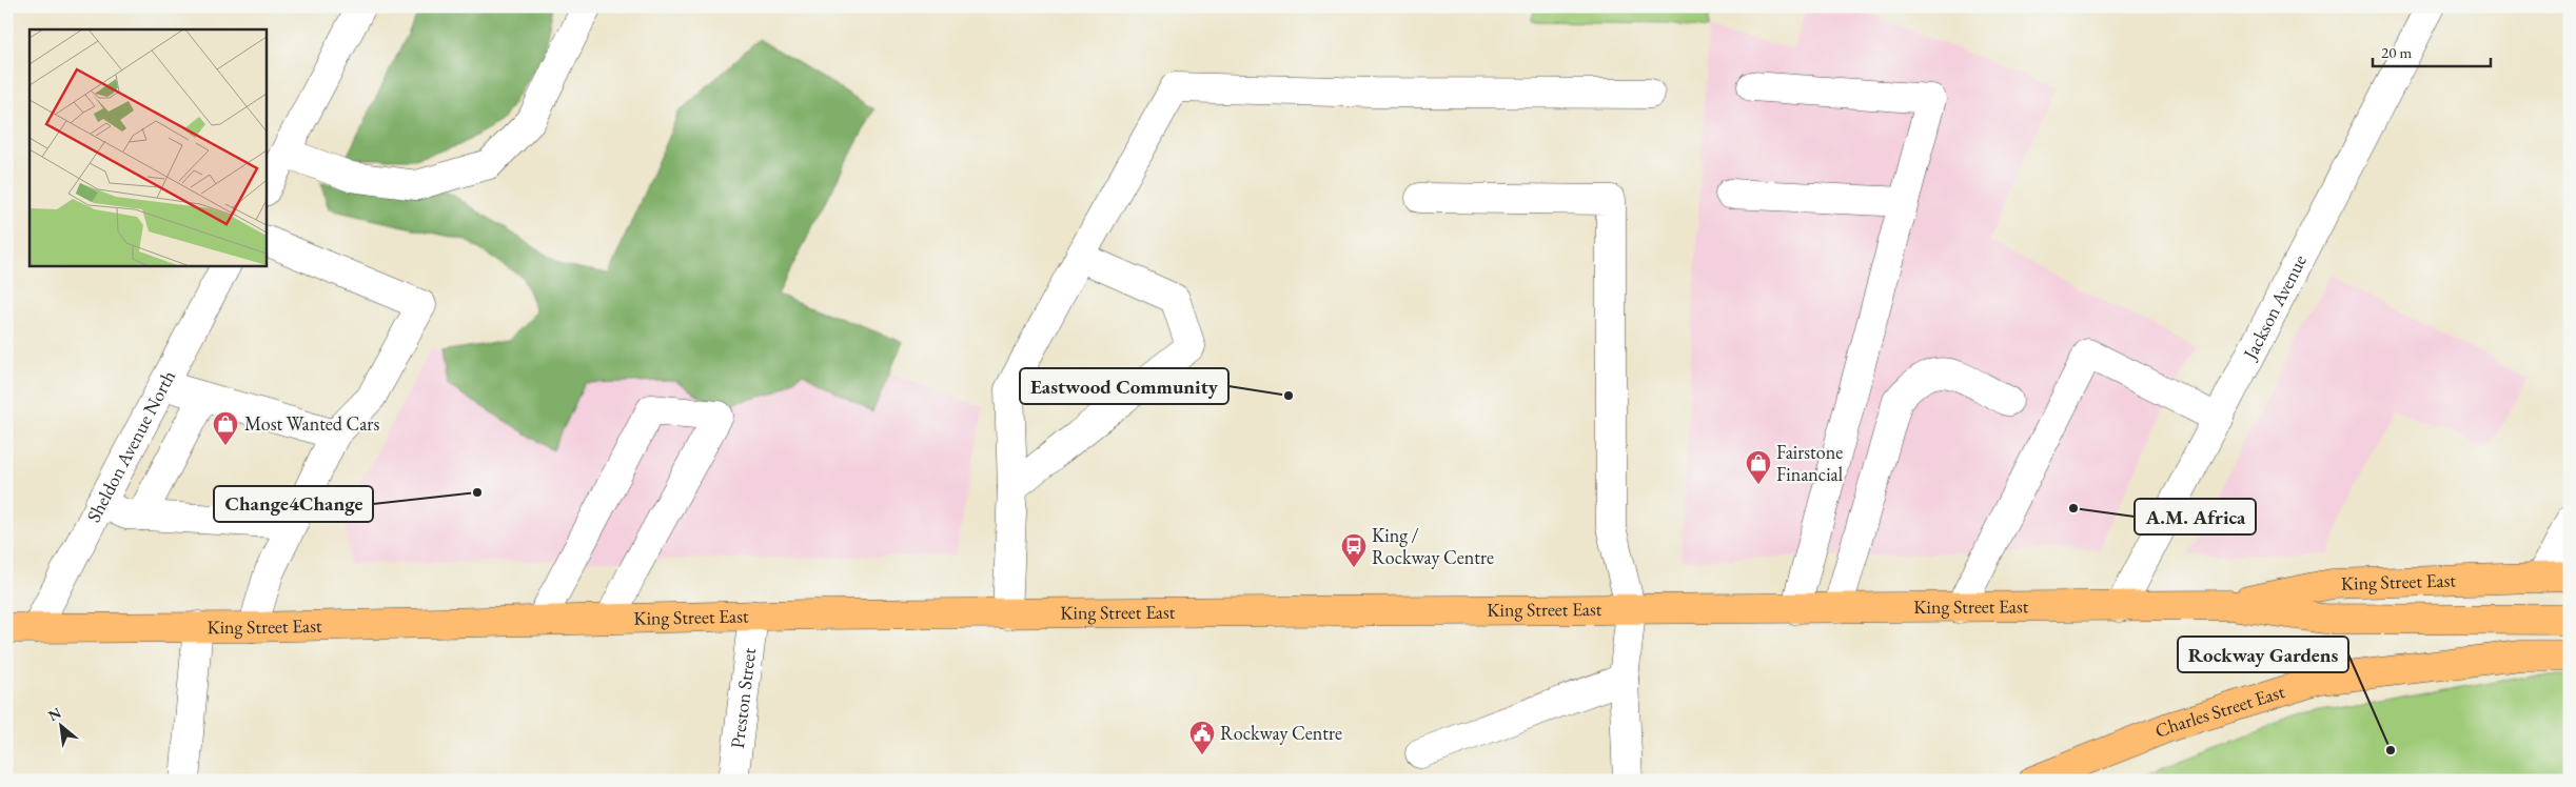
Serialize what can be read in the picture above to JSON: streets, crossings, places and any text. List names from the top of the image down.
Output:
{
  "streets": {
    "main road": ["King Street East", "Charles Street East"],
    "street": ["Jackson Avenue", "Sheldon Avenue North", "Preston Street"]
  },
  "crossings": [
    ["Jackson Avenue", "King Street East"],
    ["Sheldon Avenue North", "King Street East"],
    ["King Street East", "Preston Street"]
  ],
  "places": {
    "other": [
      "Eastwood Community",
      "Change4Change",
      "A.M. Africa",
      "Rockway Gardens"
    ],
    "shop": ["Most Wanted Cars", "Fairstone Financial"],
    "bus stop": ["King / Rockway Centre"],
    "public building": ["Rockway Centre"]
  },
  "scale_bar": "20 m",
  "north": "top left"
}
